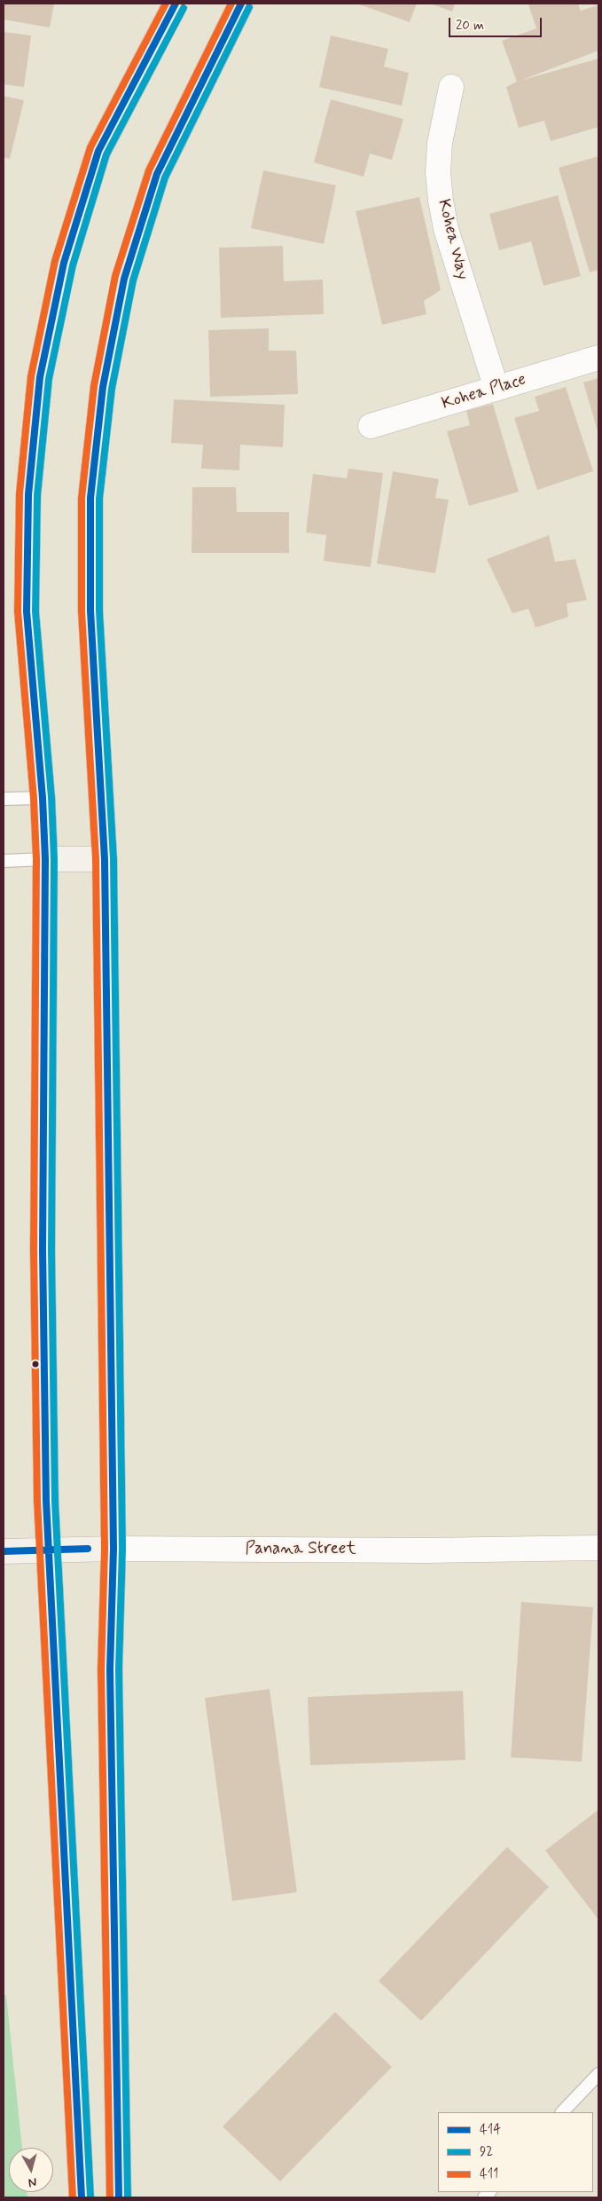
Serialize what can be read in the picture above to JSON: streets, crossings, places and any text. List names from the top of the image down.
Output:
{
  "streets": {
    "main road": ["Panana Street"],
    "street": ["Kohea Way", "Kohea Place"]
  },
  "crossings": [
    ["Kohea Way", "Kohea Place"]
  ],
  "lines": ["transit line 414", "transit line 411", "transit line 92"],
  "legend": ["414", "92", "411"],
  "scale_bar": "20 m",
  "north": "bottom"
}
